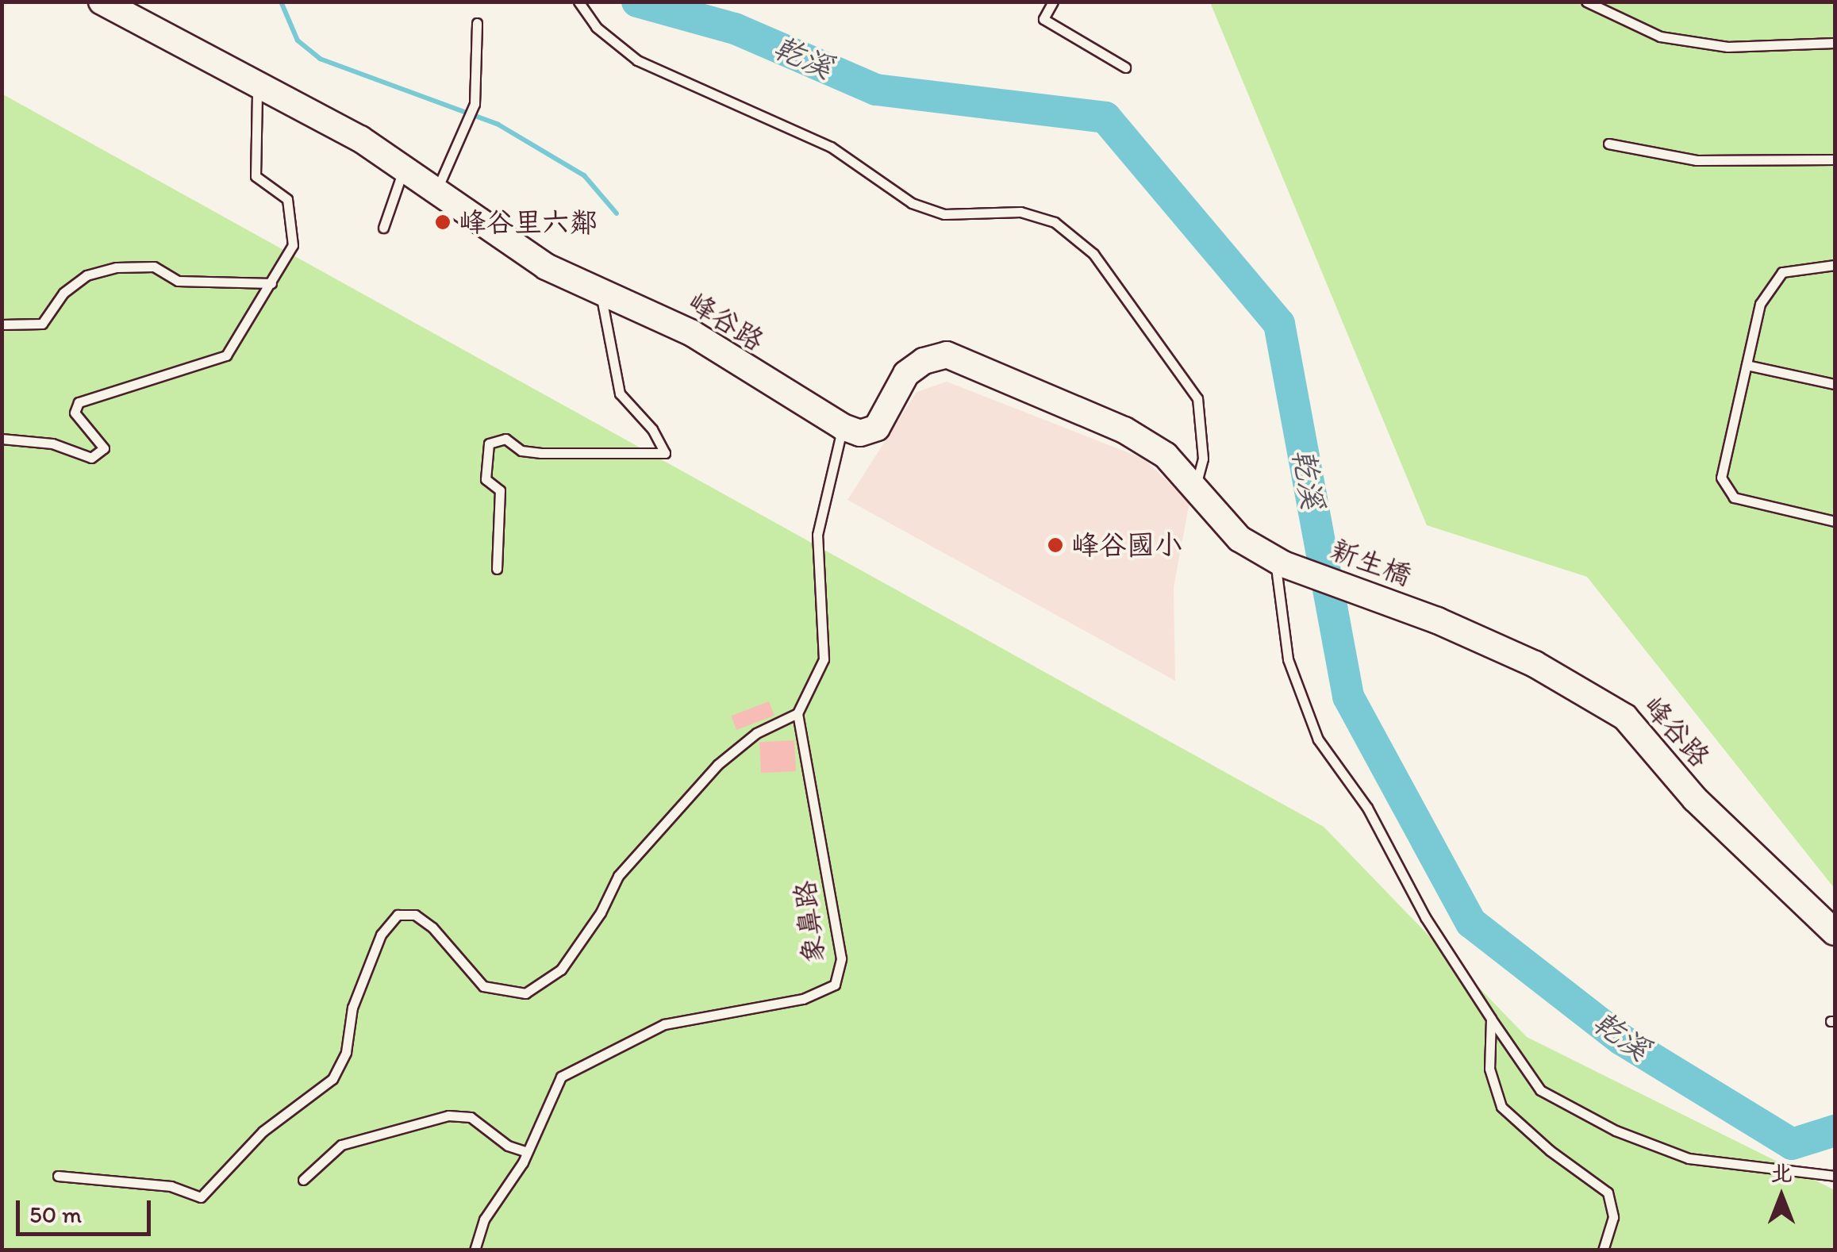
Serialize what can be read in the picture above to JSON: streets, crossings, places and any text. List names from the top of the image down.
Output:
{
  "streets": {
    "street": ["峰谷路", "新生橋"],
    "lane": ["象鼻路"]
  },
  "crossings": [
    ["峰谷路", "新生橋"]
  ],
  "water": ["乾溪"],
  "places": ["峰谷里六鄰", "峰谷國小"],
  "scale_bar": "50 m",
  "north": "top"
}
